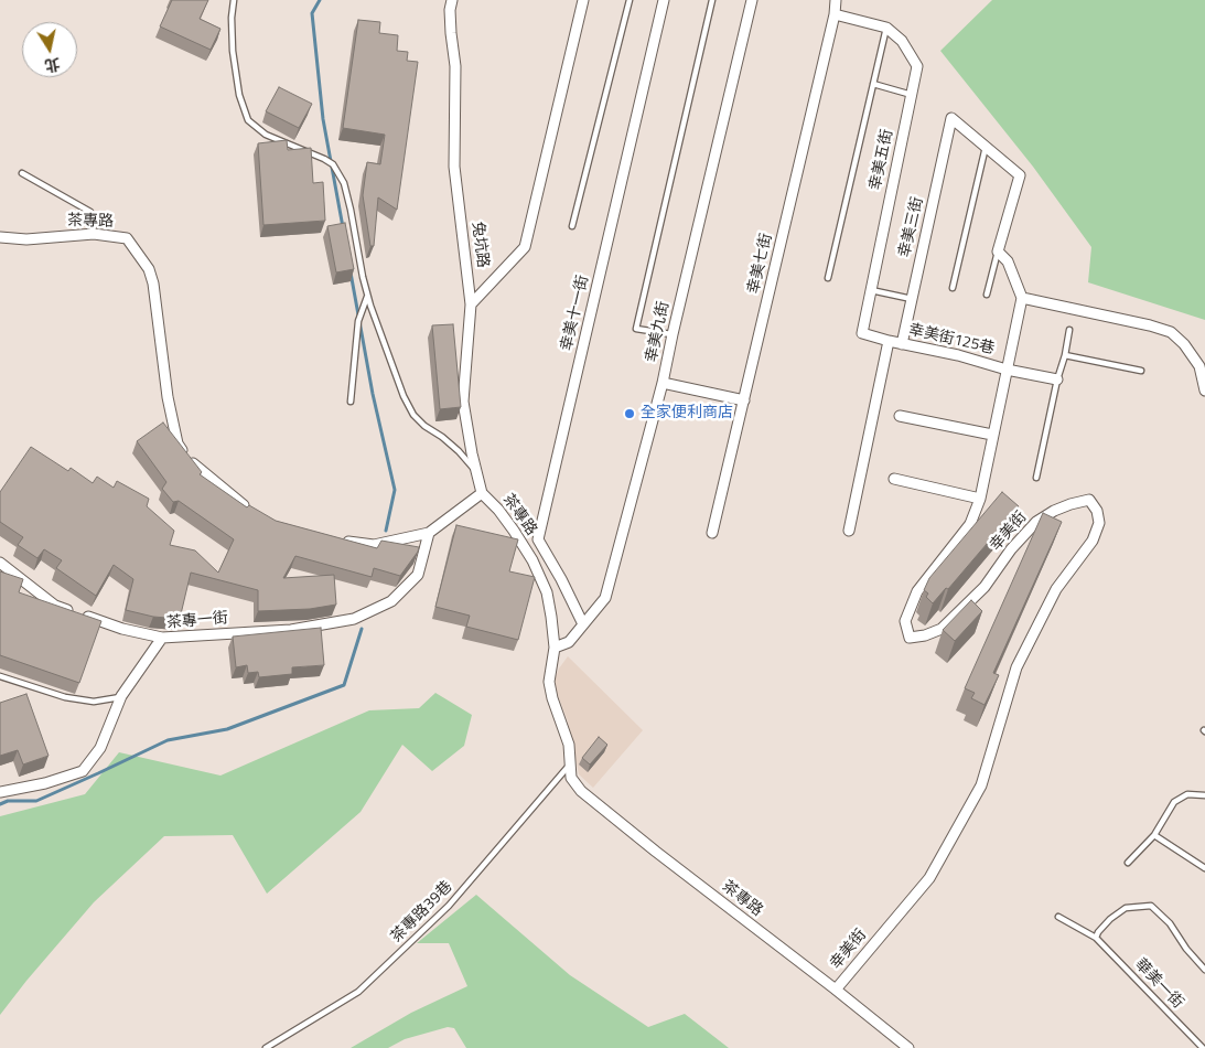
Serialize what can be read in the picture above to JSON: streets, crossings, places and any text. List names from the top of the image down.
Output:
{
  "streets": {
    "street": [
      "幸美五街",
      "茶專路",
      "幸美三街",
      "兔坑路",
      "幸美七街",
      "幸美十一街",
      "幸美九街",
      "幸美街125巷",
      "幸美街",
      "茶專一街"
    ],
    "lane": ["茶專路39巷", "華美一街"]
  },
  "crossings": [
    ["幸美五街", "幸美街125巷"],
    ["茶專路", "兔坑路"],
    ["茶專路", "幸美九街"],
    ["茶專路", "幸美街"],
    ["茶專路", "茶專一街"],
    ["茶專路", "茶專路39巷"],
    ["幸美三街", "幸美街125巷"],
    ["幸美十一街", "幸美九街"],
    ["幸美街125巷", "幸美街"]
  ],
  "places": ["全家便利商店"],
  "north": "bottom"
}
